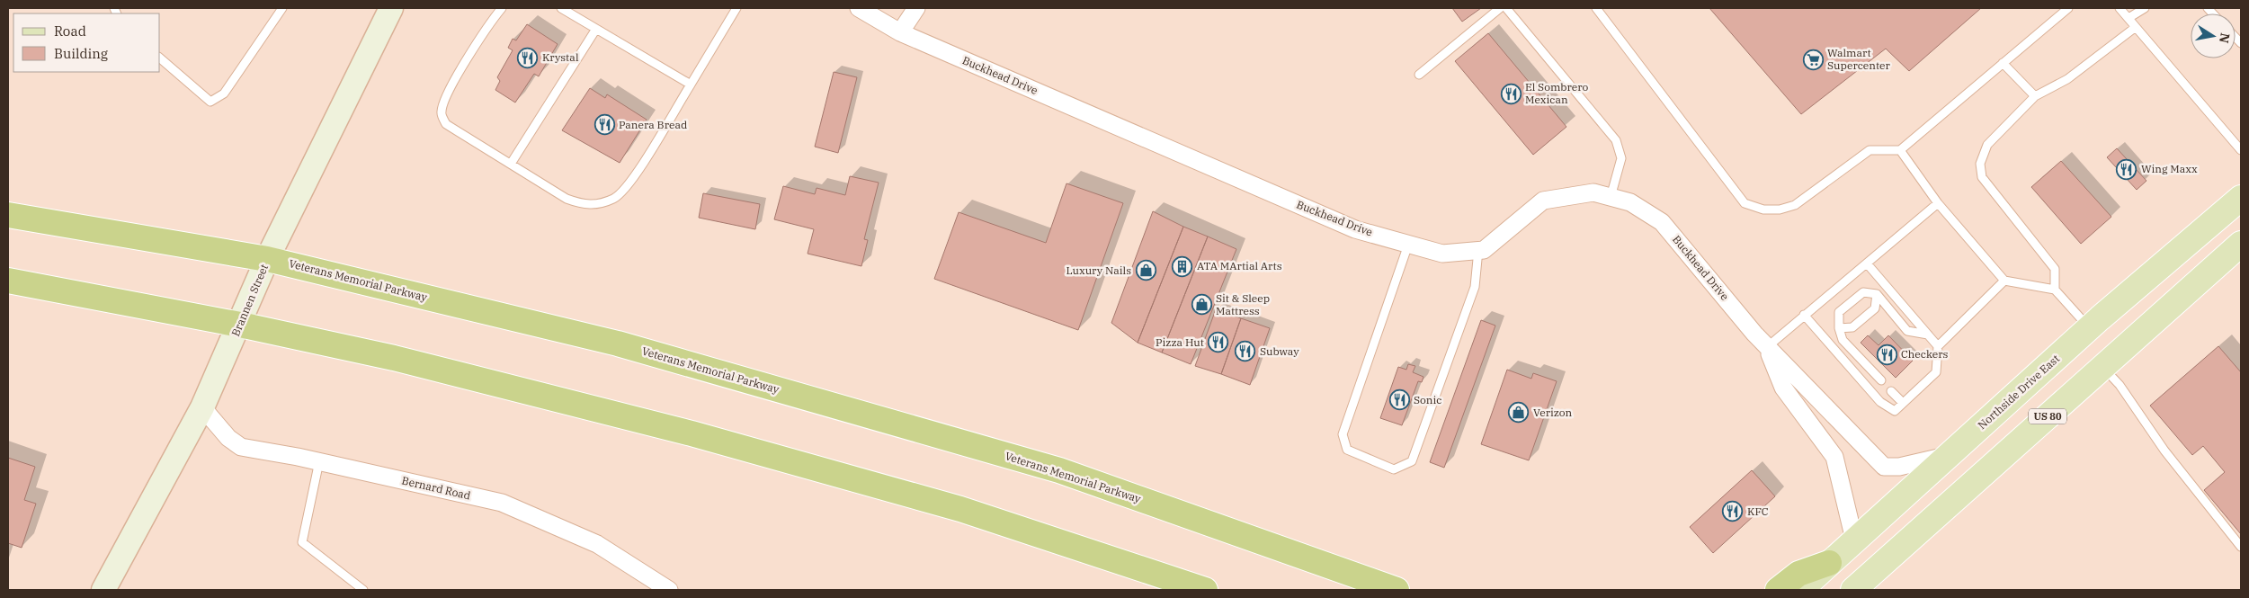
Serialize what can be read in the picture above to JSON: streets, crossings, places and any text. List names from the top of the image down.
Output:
{
  "streets": {
    "highway": ["Veterans Memorial Parkway"],
    "main road": ["Northside Drive East", "US 80"],
    "street": ["Buckhead Drive", "Brannen Street", "Bernard Road"]
  },
  "crossings": [
    ["Buckhead Drive", "Northside Drive East"],
    ["Veterans Memorial Parkway", "Brannen Street"],
    ["Brannen Street", "Bernard Road"]
  ],
  "places": {
    "restaurant": [
      "Krystal",
      "El Sombrero Mexican",
      "Panera Bread",
      "Wing Maxx",
      "Pizza Hut",
      "Subway",
      "Checkers",
      "Sonic",
      "KFC"
    ],
    "supermarket": ["Walmart Supercenter"],
    "building": ["ATA MArtial Arts"],
    "shop": ["Luxury Nails", "Sit & Sleep Mattress", "Verizon"]
  },
  "legend": ["Road", "Building"],
  "north": "right"
}
